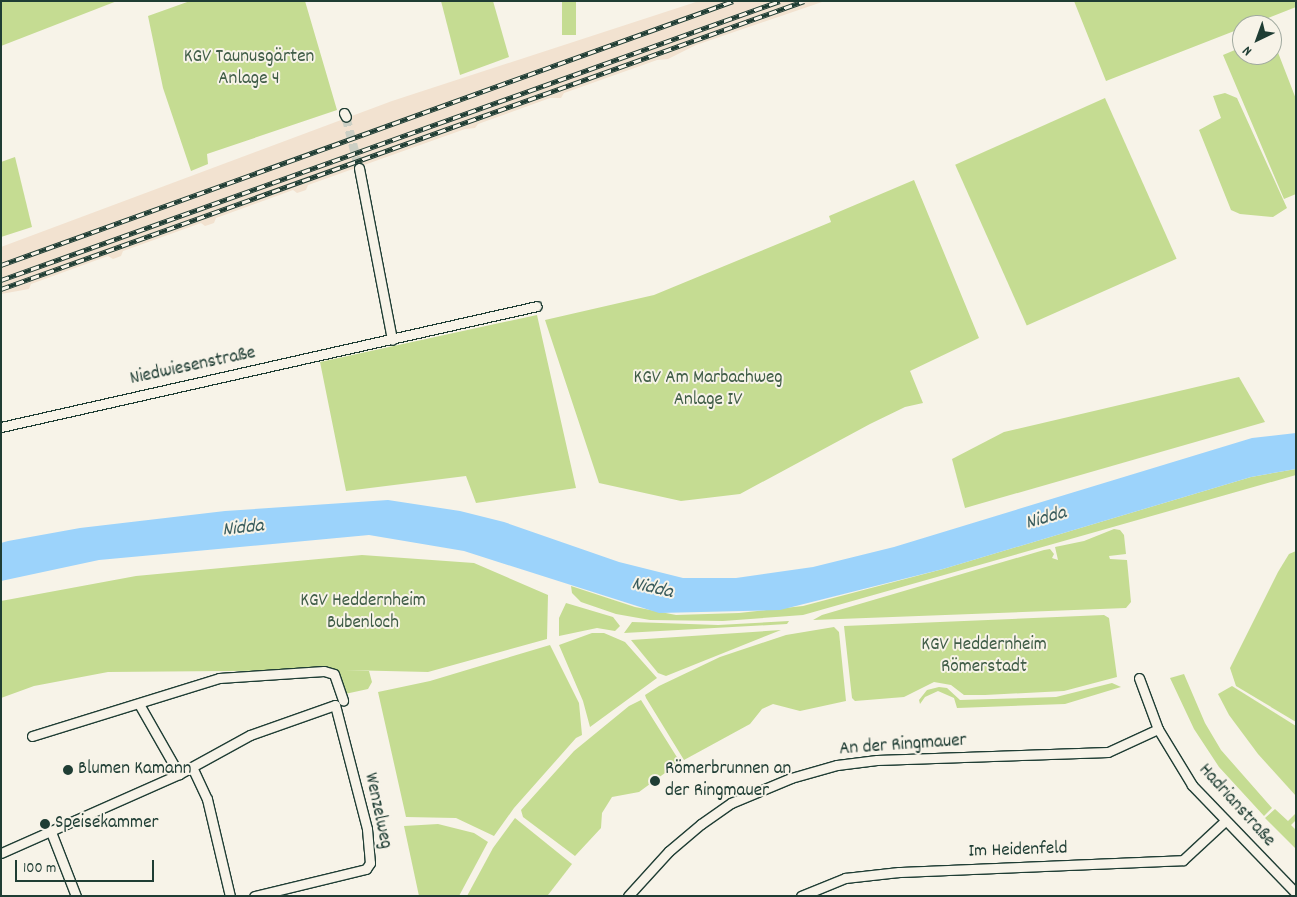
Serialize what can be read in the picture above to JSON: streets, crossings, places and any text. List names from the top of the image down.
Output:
{
  "streets": {
    "street": [
      "Niedwiesenstraße",
      "An der Ringmauer",
      "Hadrianstraße",
      "Wenzelweg",
      "Im Heidenfeld"
    ]
  },
  "crossings": [
    ["An der Ringmauer", "Hadrianstraße"],
    ["Hadrianstraße", "Im Heidenfeld"]
  ],
  "water": ["Nidda"],
  "parks": [
    "KGV Taunusgärten Anlage 4",
    "KGV Am Marbachweg Anlage IV",
    "KGV Heddernheim Bubenloch",
    "KGV Heddernheim Römerstadt"
  ],
  "places": ["Blumen Kamann", "Römerbrunnen an der Ringmauer", "Speisekammer"],
  "scale_bar": "100 m",
  "north": "bottom left"
}
